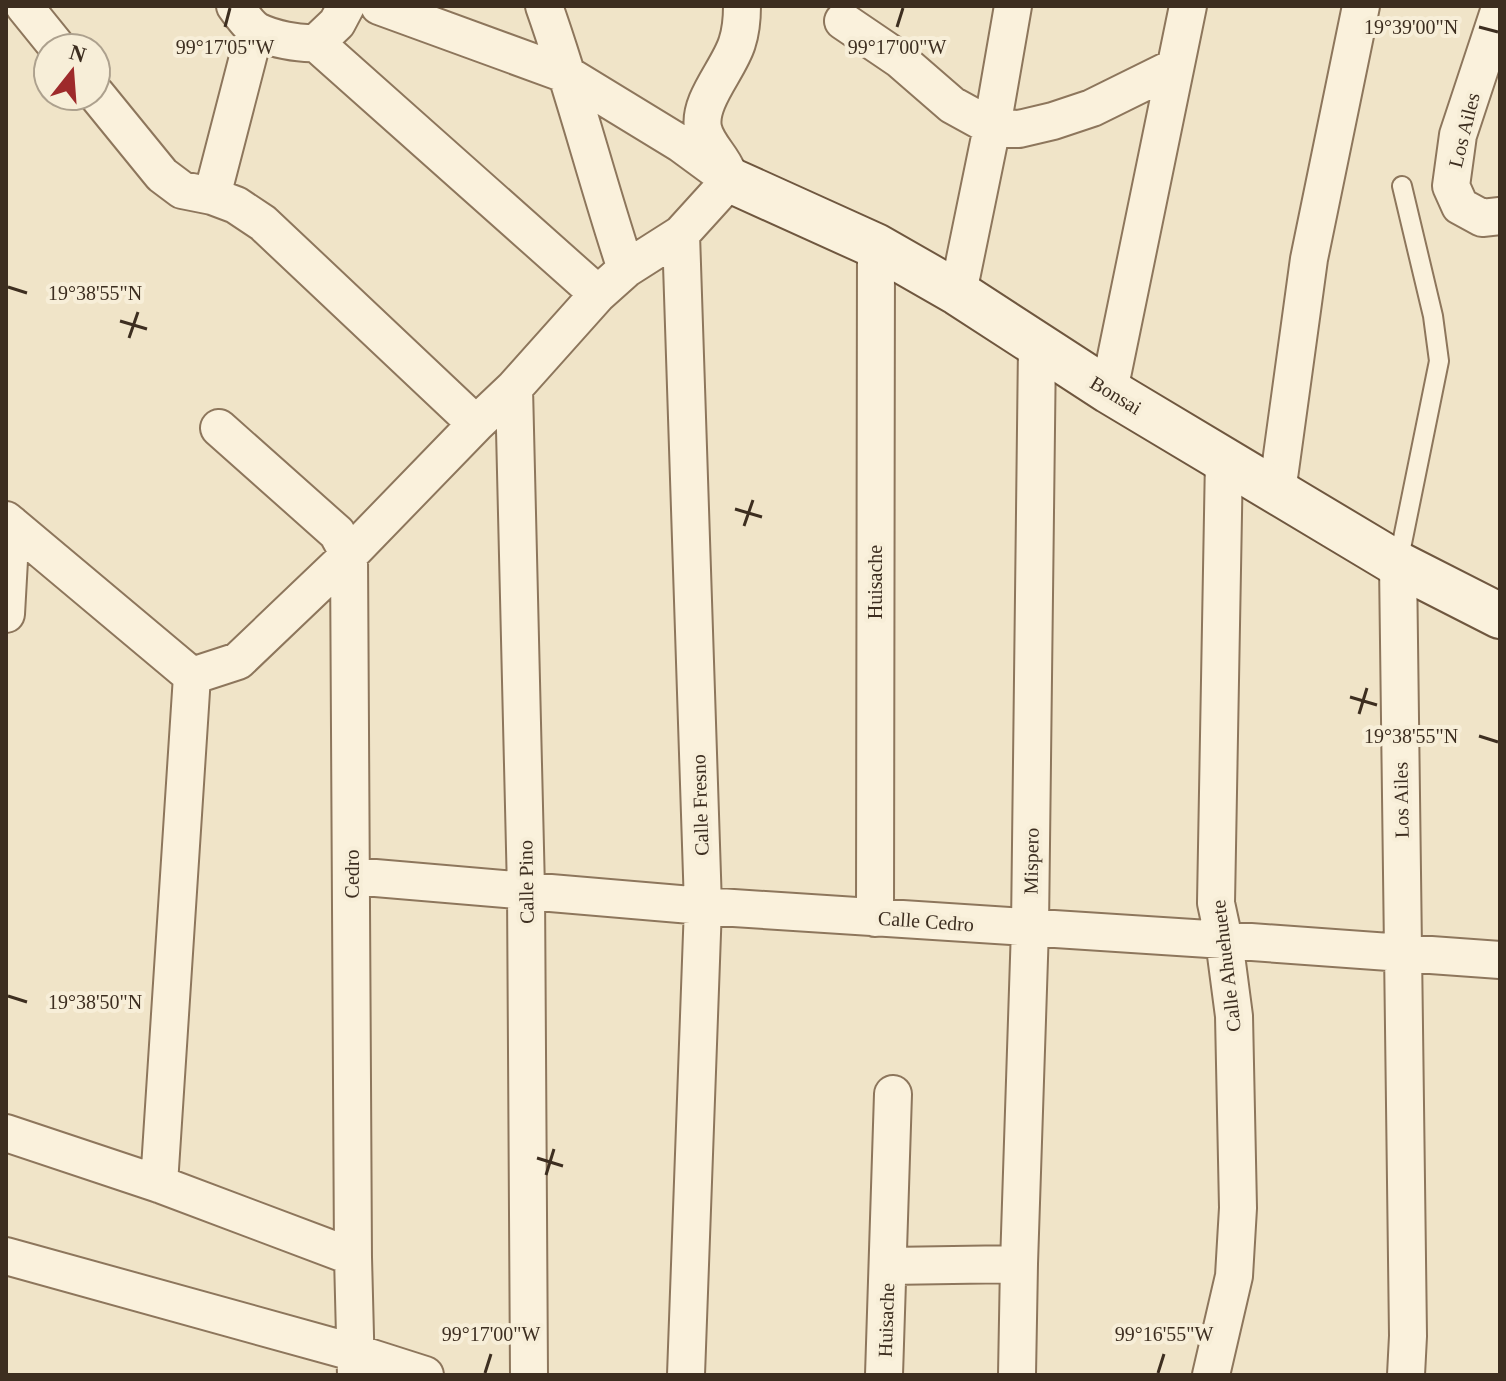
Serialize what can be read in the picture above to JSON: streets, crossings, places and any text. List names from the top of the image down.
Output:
{
  "streets": {
    "street": [
      "Los Ailes",
      "Bonsai",
      "Huisache",
      "Calle Fresno",
      "Mispero",
      "Cedro",
      "Calle Pino",
      "Calle Cedro",
      "Calle Ahuehuete"
    ]
  },
  "crossings": [
    ["Los Ailes", "Bonsai"],
    ["Los Ailes", "Calle Cedro"],
    ["Bonsai", "Huisache"],
    ["Bonsai", "Mispero"],
    ["Bonsai", "Calle Ahuehuete"],
    ["Huisache", "Calle Cedro"],
    ["Calle Fresno", "Calle Cedro"],
    ["Mispero", "Calle Cedro"],
    ["Cedro", "Calle Cedro"],
    ["Calle Pino", "Calle Cedro"],
    ["Calle Cedro", "Calle Ahuehuete"]
  ],
  "north": "top",
  "coordinates": [
    "19°39'00\"N",
    "99°17'05\"W",
    "99°17'00\"W",
    "19°38'55\"N",
    "19°38'50\"N",
    "99°16'55\"W"
  ]
}
